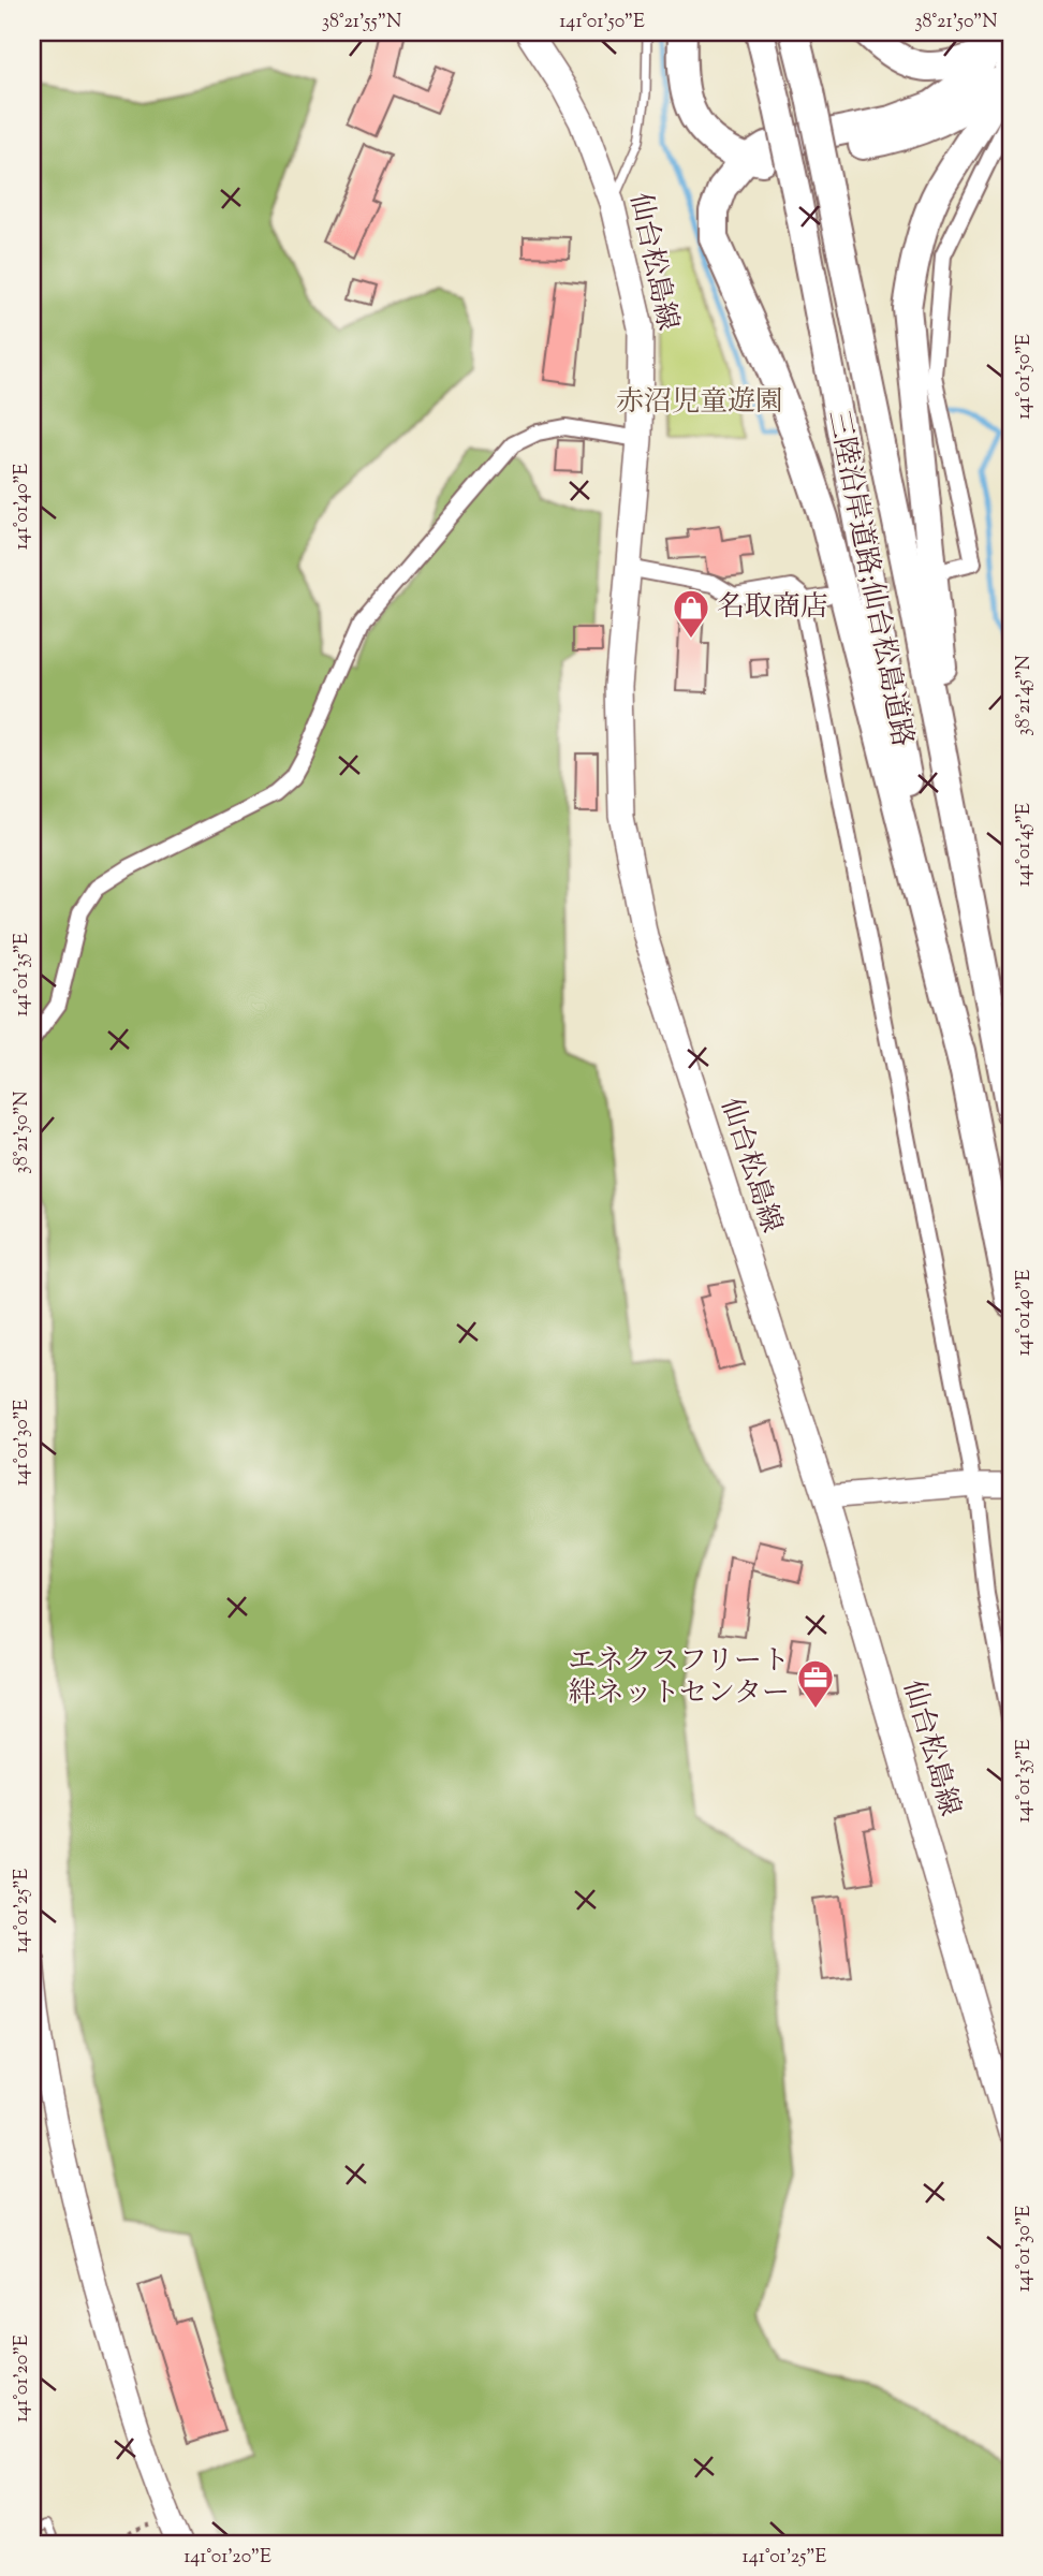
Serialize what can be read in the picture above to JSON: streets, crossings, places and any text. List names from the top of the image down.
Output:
{
  "streets": {
    "highway": ["三陸沿岸道路;仙台松島道路"],
    "main road": ["仙台松島線"]
  },
  "parks": ["赤沼児童遊園"],
  "places": {
    "shop": ["名取商店"],
    "office": ["エネクスフリート 絆ネットセンター"]
  },
  "coordinates": [
    "38°21'55\"N",
    "141°01'50\"E",
    "38°21'50\"N",
    "141°01'40\"E",
    "38°21'45\"N",
    "141°01'45\"E",
    "141°01'35\"E",
    "141°01'30\"E",
    "141°01'25\"E",
    "141°01'20\"E"
  ]
}
